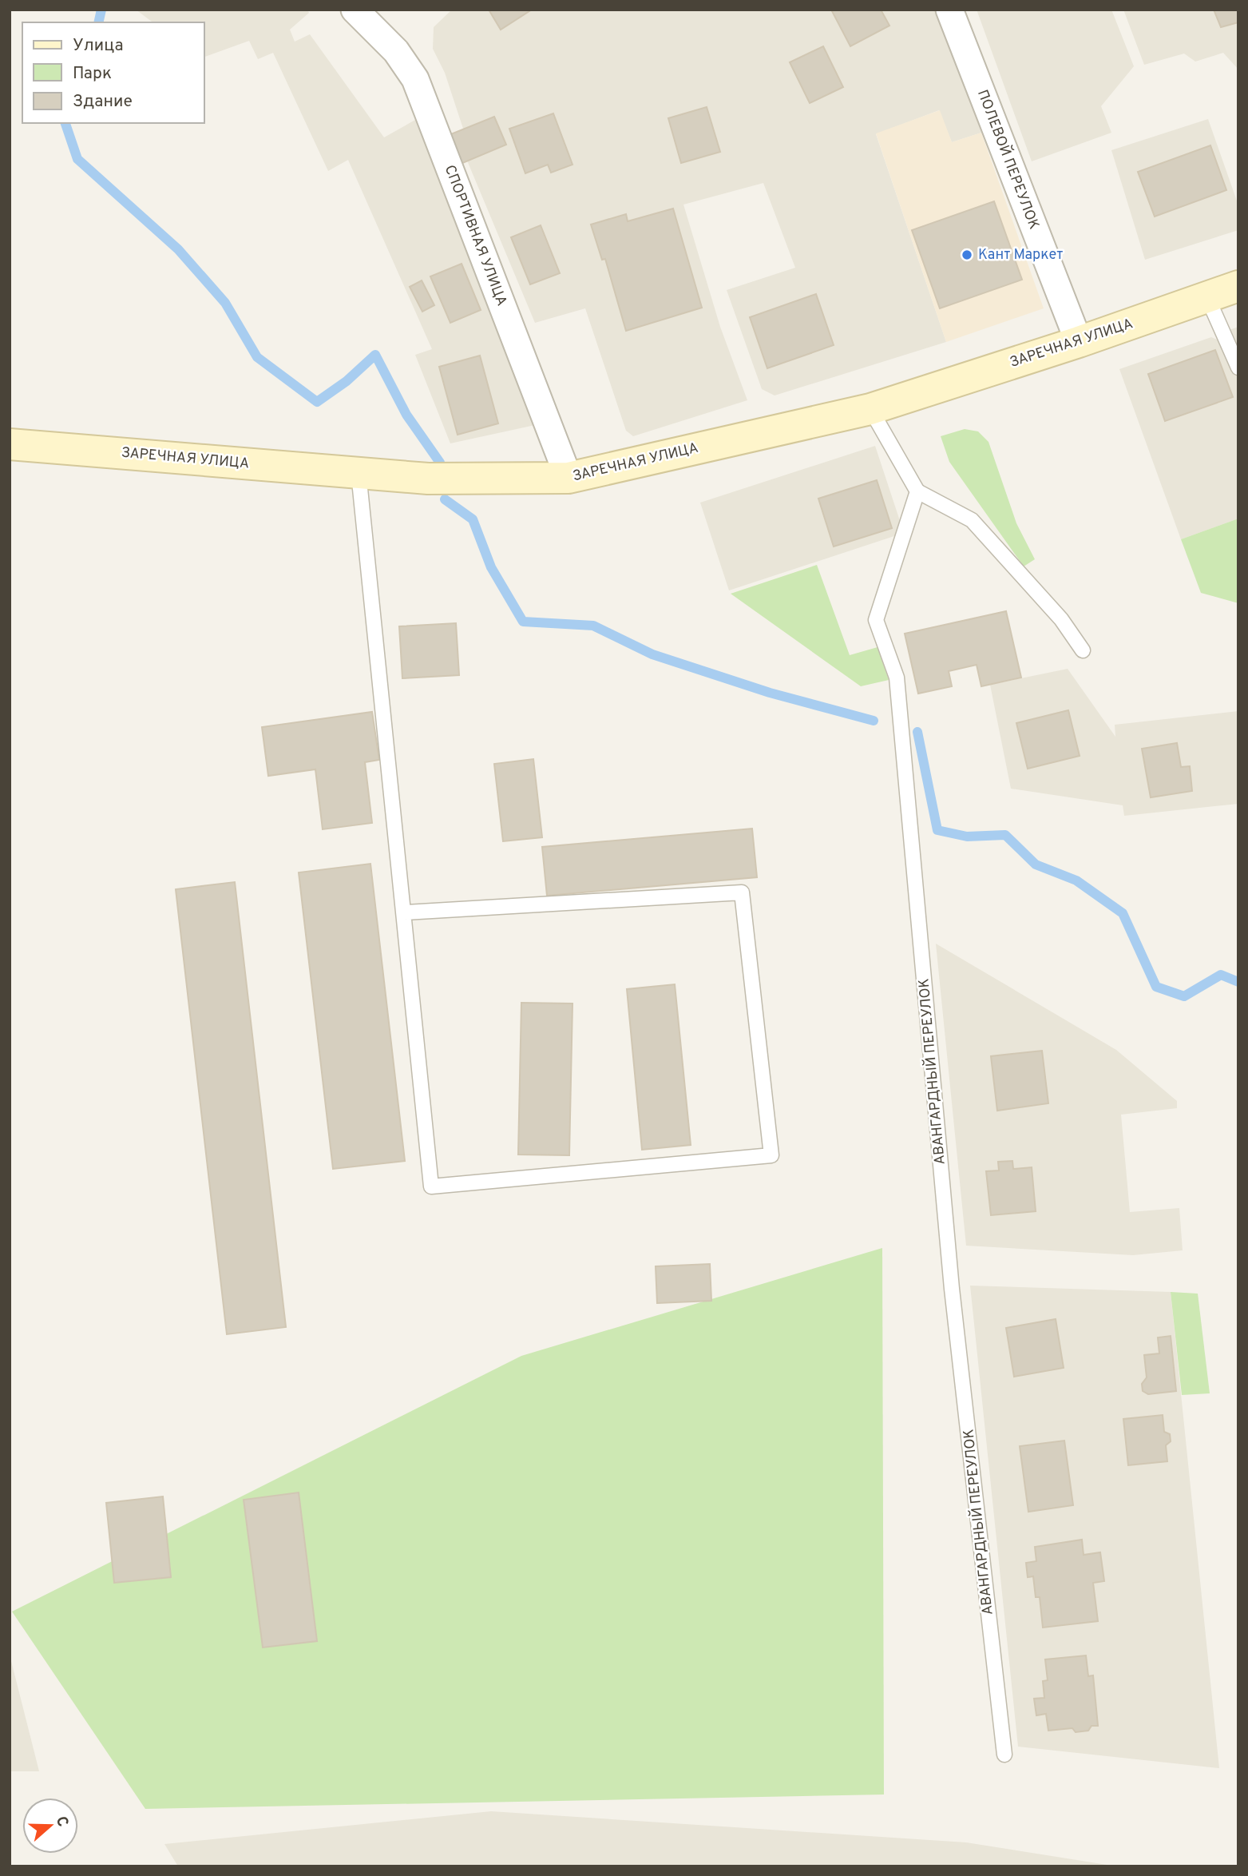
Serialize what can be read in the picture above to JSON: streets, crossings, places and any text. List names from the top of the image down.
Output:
{
  "streets": {
    "main road": ["ЗАРЕЧНАЯ УЛИЦА"],
    "street": ["ПОЛЕВОЙ ПЕРЕУЛОК", "СПОРТИВНАЯ УЛИЦА"],
    "lane": ["АВАНГАРДНЫЙ ПЕРЕУЛОК"]
  },
  "crossings": [
    ["ПОЛЕВОЙ ПЕРЕУЛОК", "ЗАРЕЧНАЯ УЛИЦА"],
    ["СПОРТИВНАЯ УЛИЦА", "ЗАРЕЧНАЯ УЛИЦА"]
  ],
  "places": ["Кант Маркет"],
  "legend": ["Улица", "Парк", "Здание"],
  "north": "right"
}
